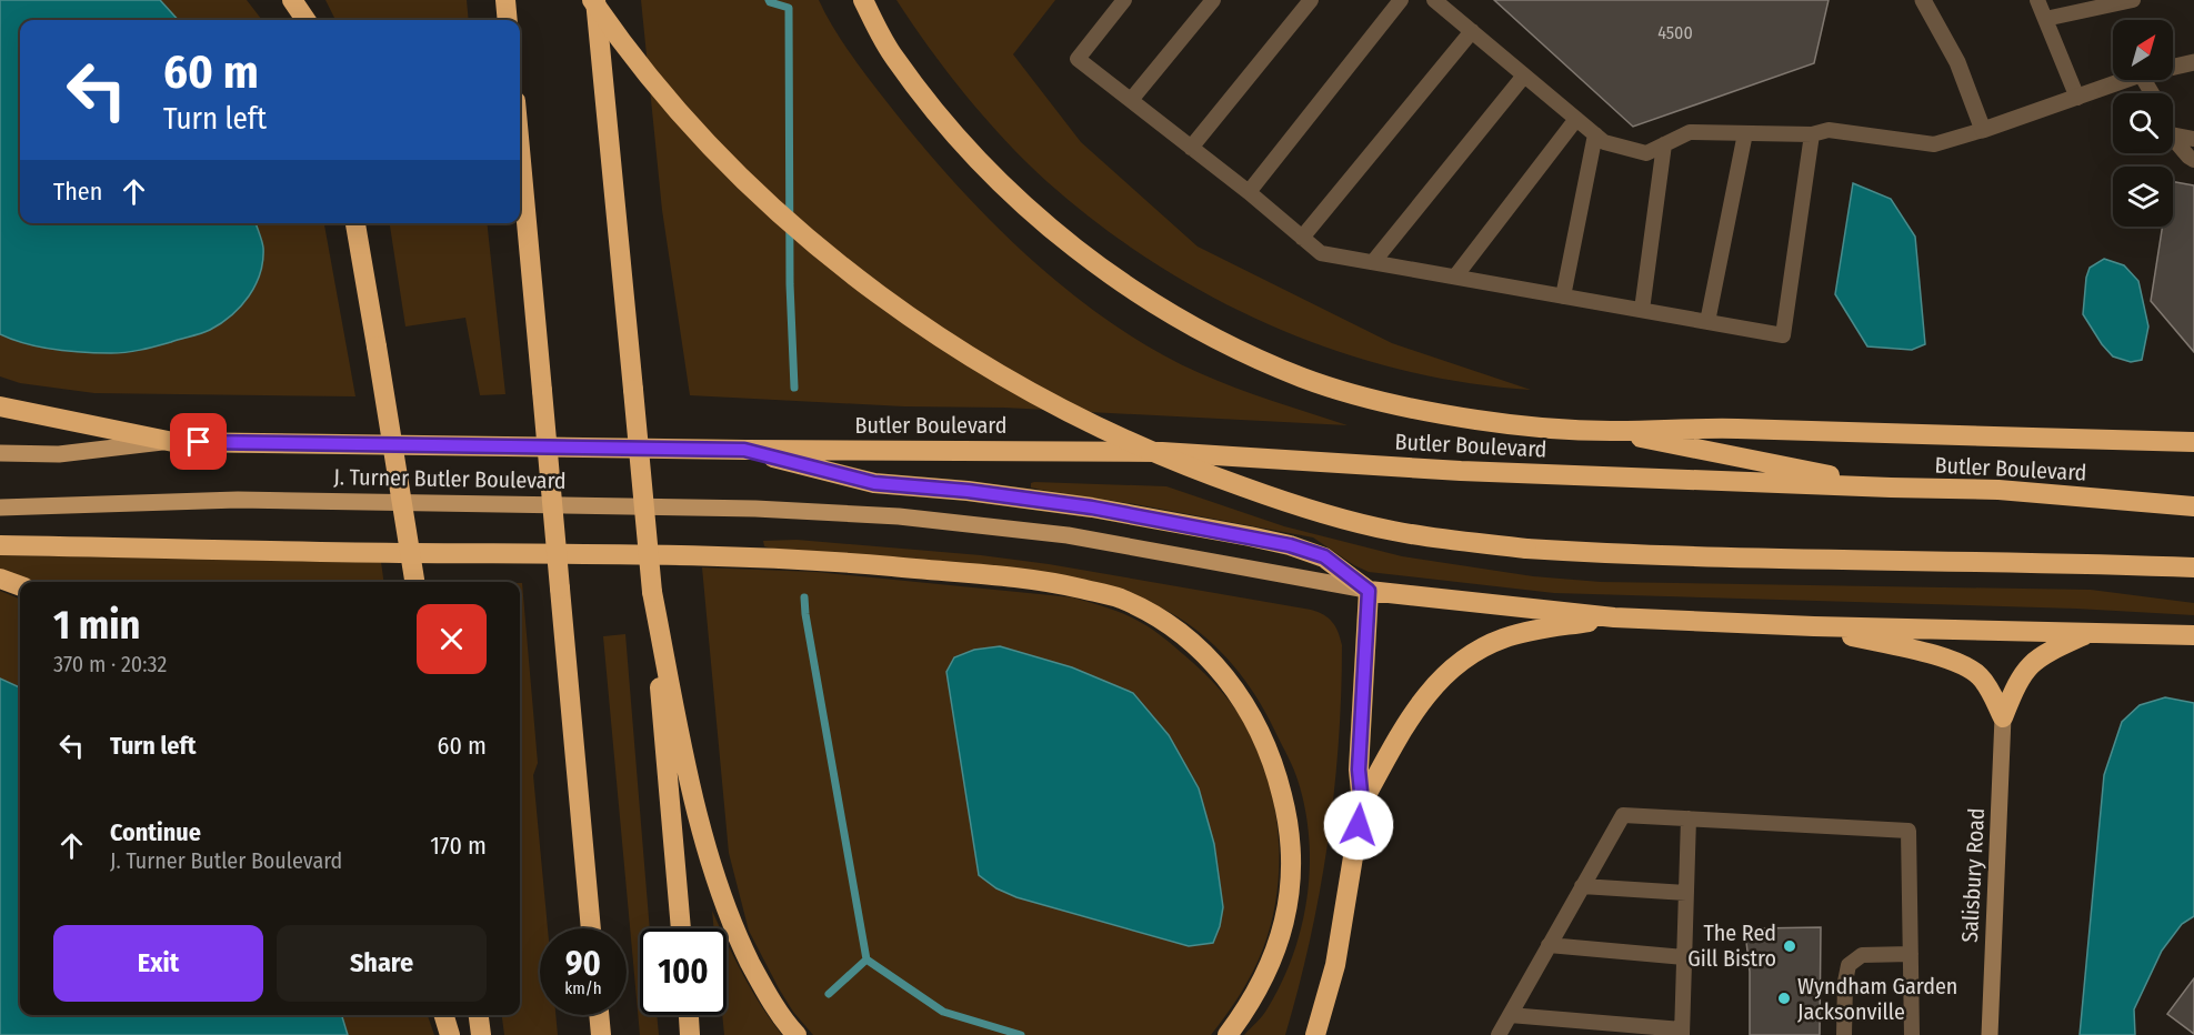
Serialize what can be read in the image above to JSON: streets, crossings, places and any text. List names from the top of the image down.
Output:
{
  "streets": {
    "highway": ["Butler Boulevard", "J. Turner Butler Boulevard"],
    "street": ["Salisbury Road"]
  },
  "crossings": [
    ["Butler Boulevard", "J. Turner Butler Boulevard"]
  ],
  "places": ["The Red Gill Bistro", "Wyndham Garden Jacksonville"],
  "house_numbers": ["4500"],
  "north": "top right",
  "page": {
    "turn": ["60 m", "Turn left"],
    "then": "Then",
    "heading": ["1 min", "370 m · 20:32"],
    "list": [
      {
        "name": "Turn left",
        "value": "60 m"
      },
      {
        "name": "Continue",
        "note": "J. Turner Butler Boulevard",
        "value": "170 m"
      }
    ],
    "buttons": ["Exit", "Share"],
    "speed": "90 km/h",
    "limit": "100"
  }
}
